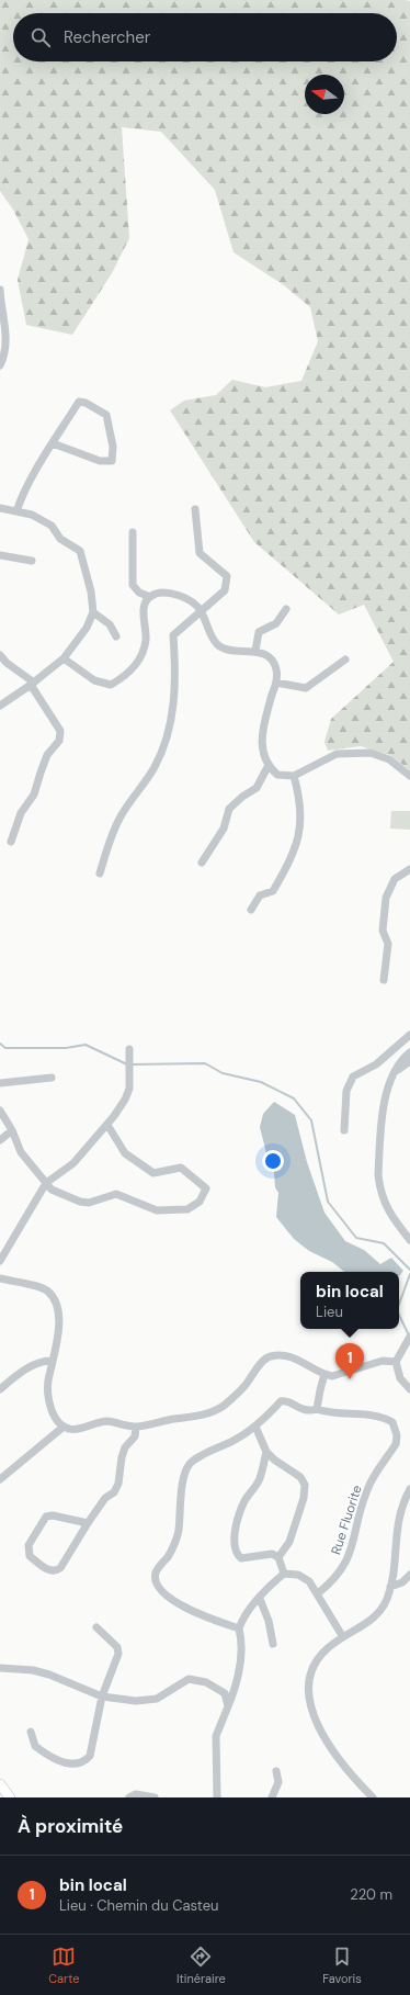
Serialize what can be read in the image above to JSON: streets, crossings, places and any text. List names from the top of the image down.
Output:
{
  "streets": {
    "street": ["Rue Fluorite"]
  },
  "north": "left",
  "page": {
    "search": "Rechercher",
    "popup": ["bin local", "Lieu"],
    "pins": "1",
    "heading": "À proximité",
    "list": [
      {
        "mark": "1",
        "name": "bin local",
        "note": "Lieu · Chemin du Casteu",
        "value": "220 m"
      }
    ],
    "nav": ["Carte", "Itinéraire", "Favoris"]
  }
}
